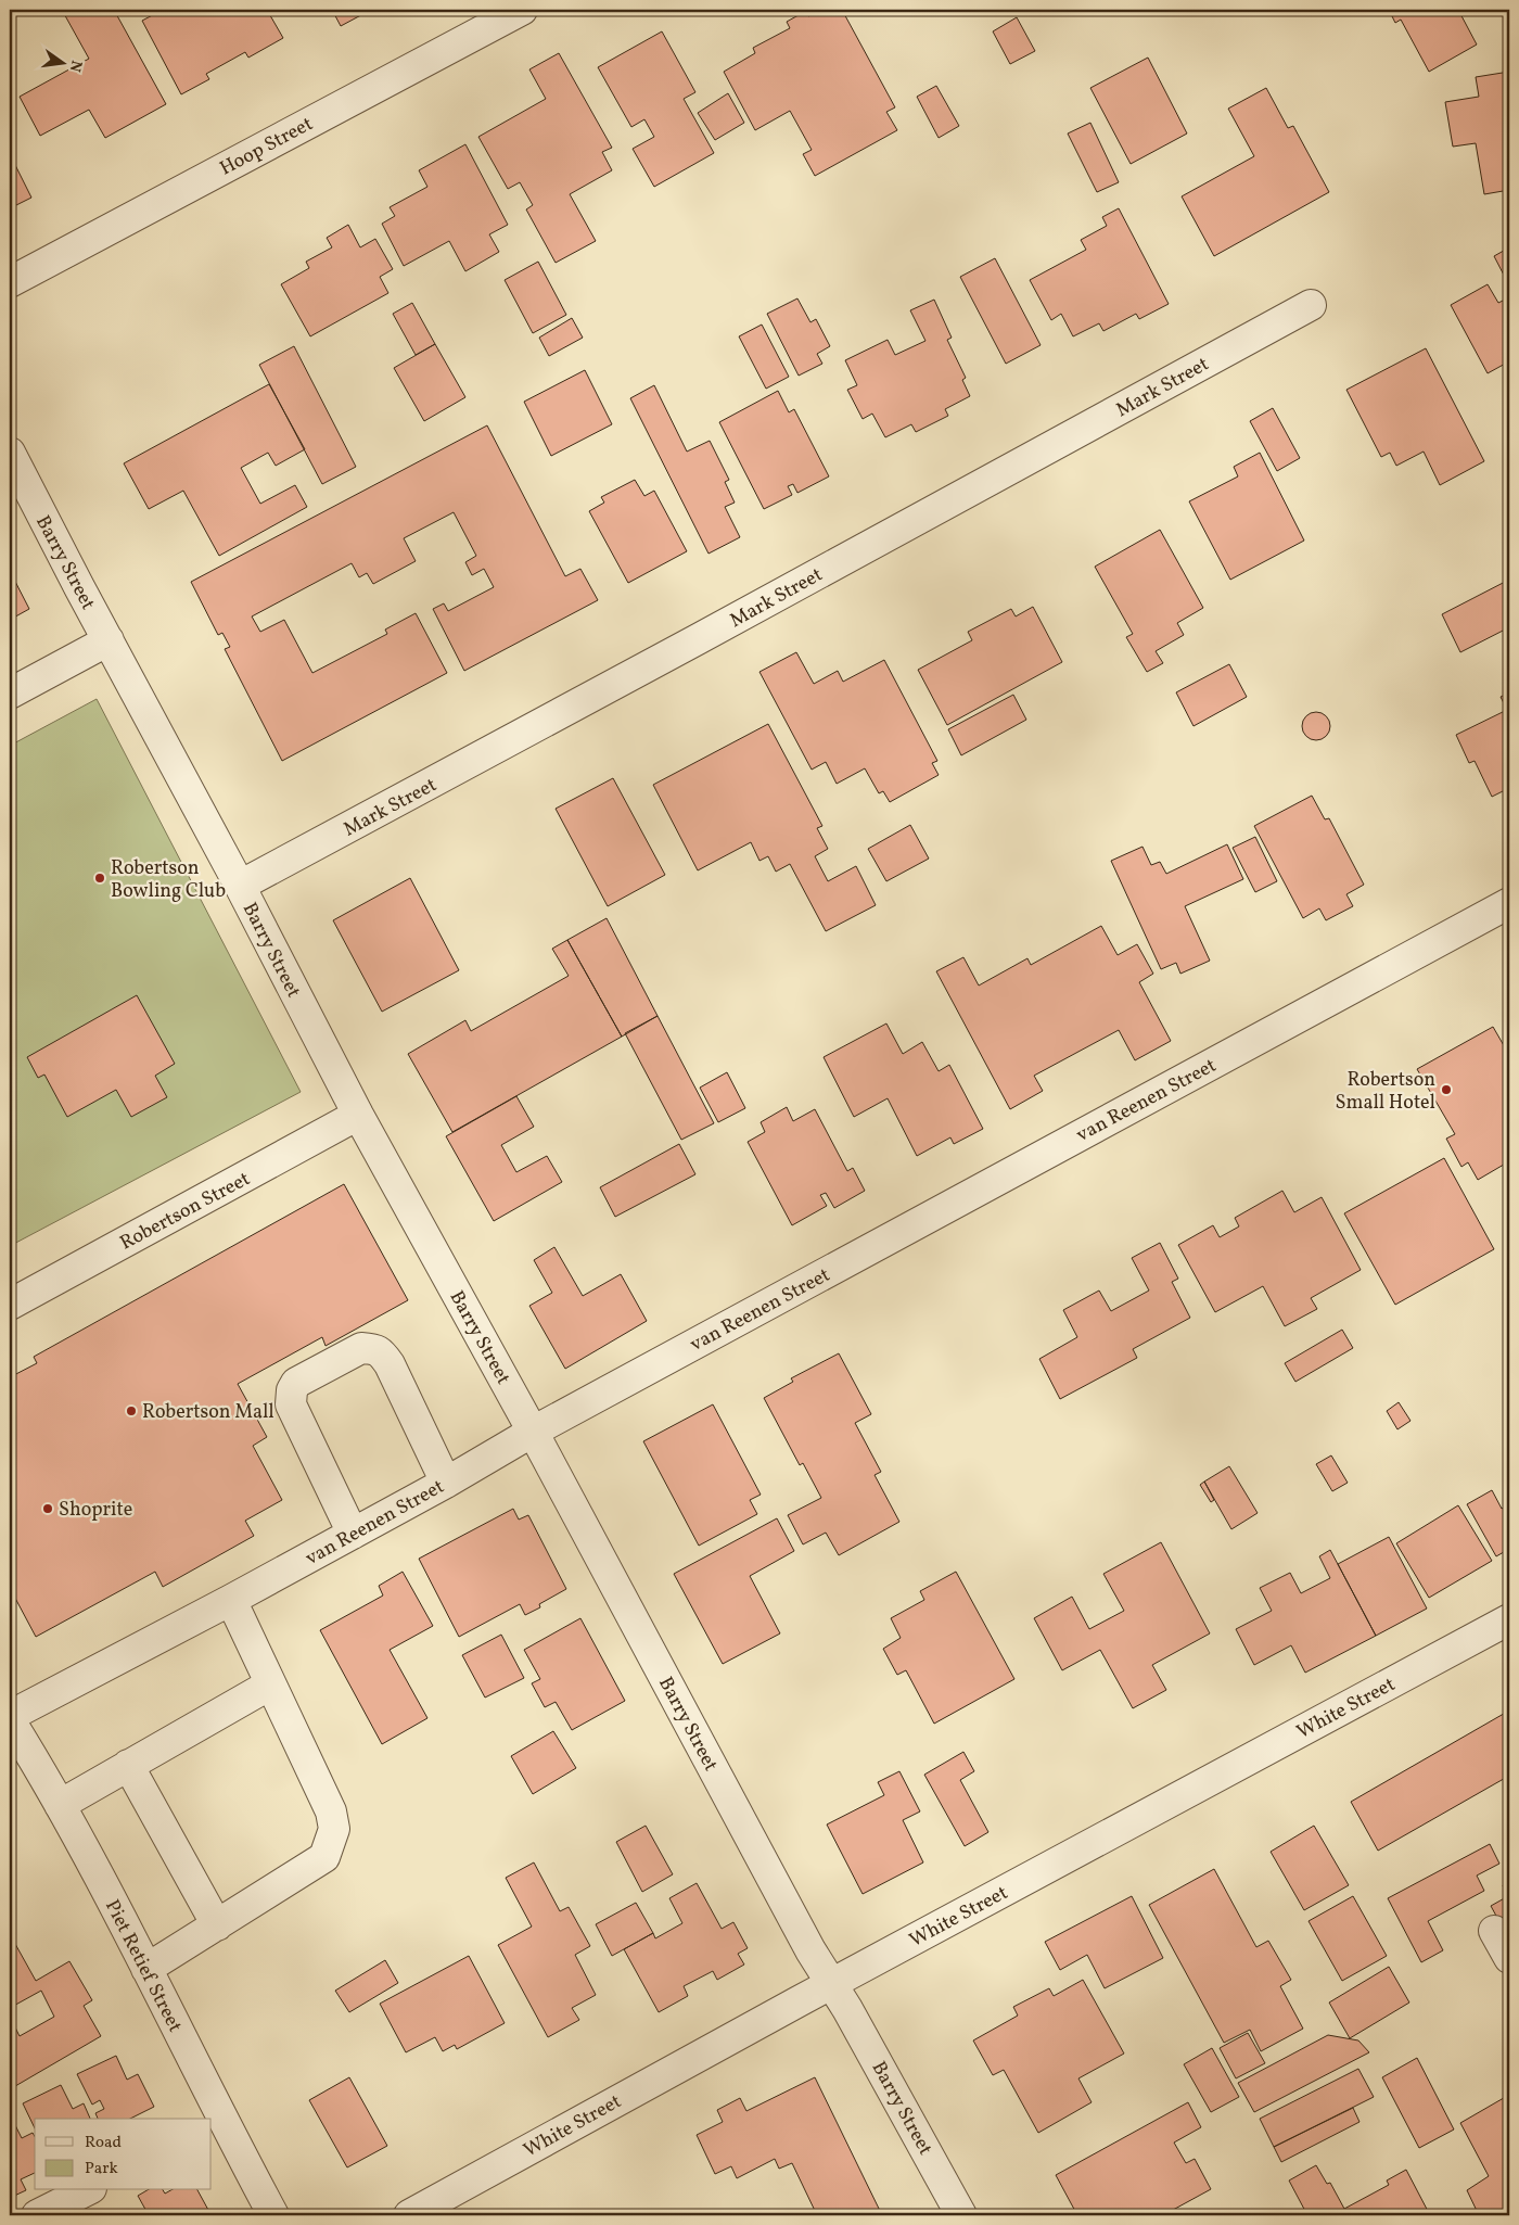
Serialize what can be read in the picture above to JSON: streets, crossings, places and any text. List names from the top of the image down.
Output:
{
  "streets": {
    "street": [
      "Hoop Street",
      "Mark Street",
      "Barry Street",
      "van Reenen Street",
      "Robertson Street",
      "White Street",
      "Piet Retief Street"
    ]
  },
  "crossings": [
    ["Mark Street", "Barry Street"],
    ["Barry Street", "van Reenen Street"],
    ["Barry Street", "Robertson Street"],
    ["Barry Street", "White Street"],
    ["van Reenen Street", "Piet Retief Street"]
  ],
  "places": [
    "Robertson Bowling Club",
    "Robertson Small Hotel",
    "Robertson Mall",
    "Shoprite"
  ],
  "legend": ["Road", "Park"],
  "north": "right"
}
